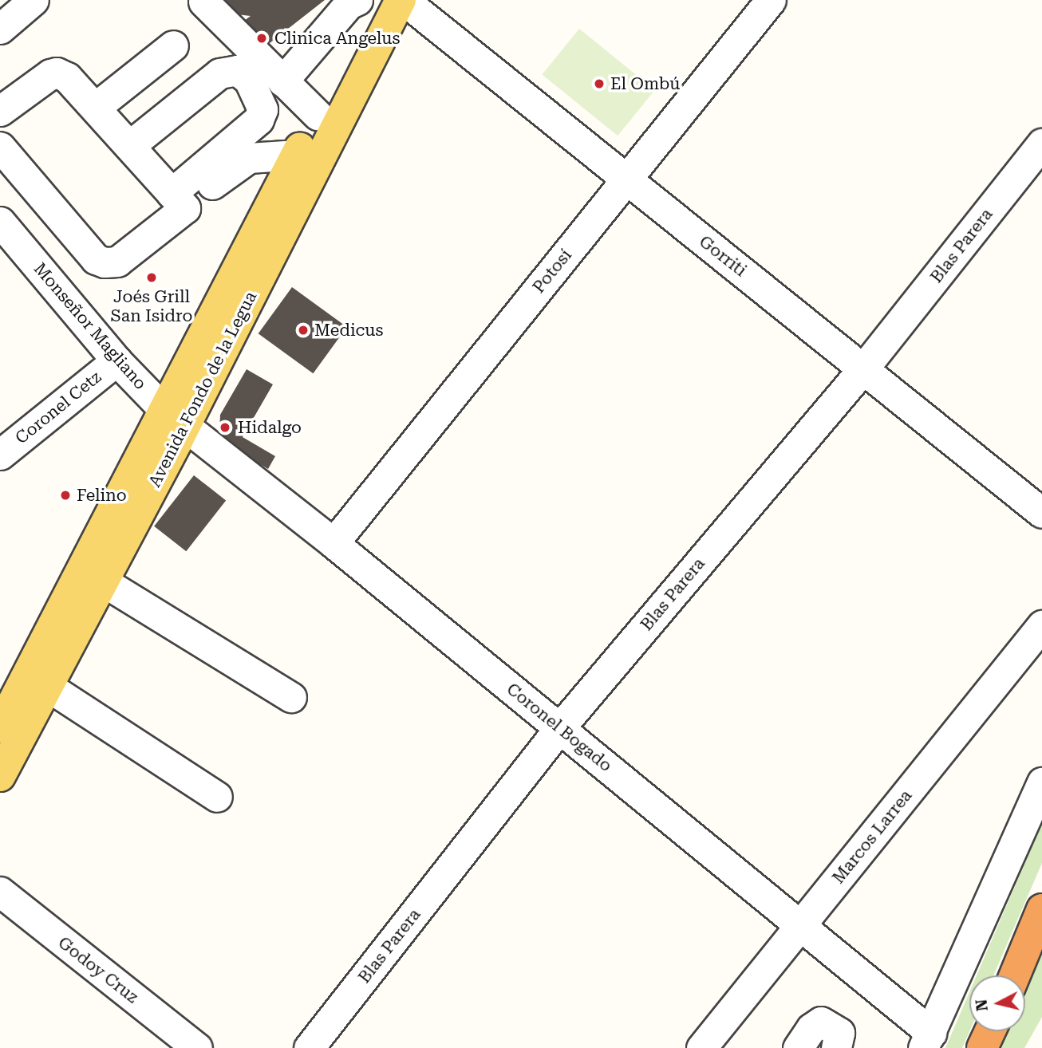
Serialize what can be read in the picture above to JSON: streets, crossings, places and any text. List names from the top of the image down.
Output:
{
  "streets": {
    "main road": ["Avenida Fondo de la Legua"],
    "street": [
      "Blas Parera",
      "Gorriti",
      "Potosí",
      "Monseñor Magliano",
      "Coronel Cetz",
      "Coronel Bogado",
      "Marcos Larrea",
      "Godoy Cruz"
    ]
  },
  "crossings": [
    ["Blas Parera", "Gorriti"],
    ["Blas Parera", "Coronel Bogado"],
    ["Gorriti", "Potosí"],
    ["Gorriti", "Avenida Fondo de la Legua"],
    ["Potosí", "Coronel Bogado"],
    ["Monseñor Magliano", "Avenida Fondo de la Legua"],
    ["Monseñor Magliano", "Coronel Cetz"],
    ["Monseñor Magliano", "Coronel Bogado"],
    ["Avenida Fondo de la Legua", "Coronel Bogado"],
    ["Coronel Bogado", "Marcos Larrea"]
  ],
  "places": [
    "Clinica Angelus",
    "El Ombú",
    "Joe´s Grill San Isidro",
    "Medicus",
    "Hidalgo",
    "Felino"
  ],
  "north": "left"
}
